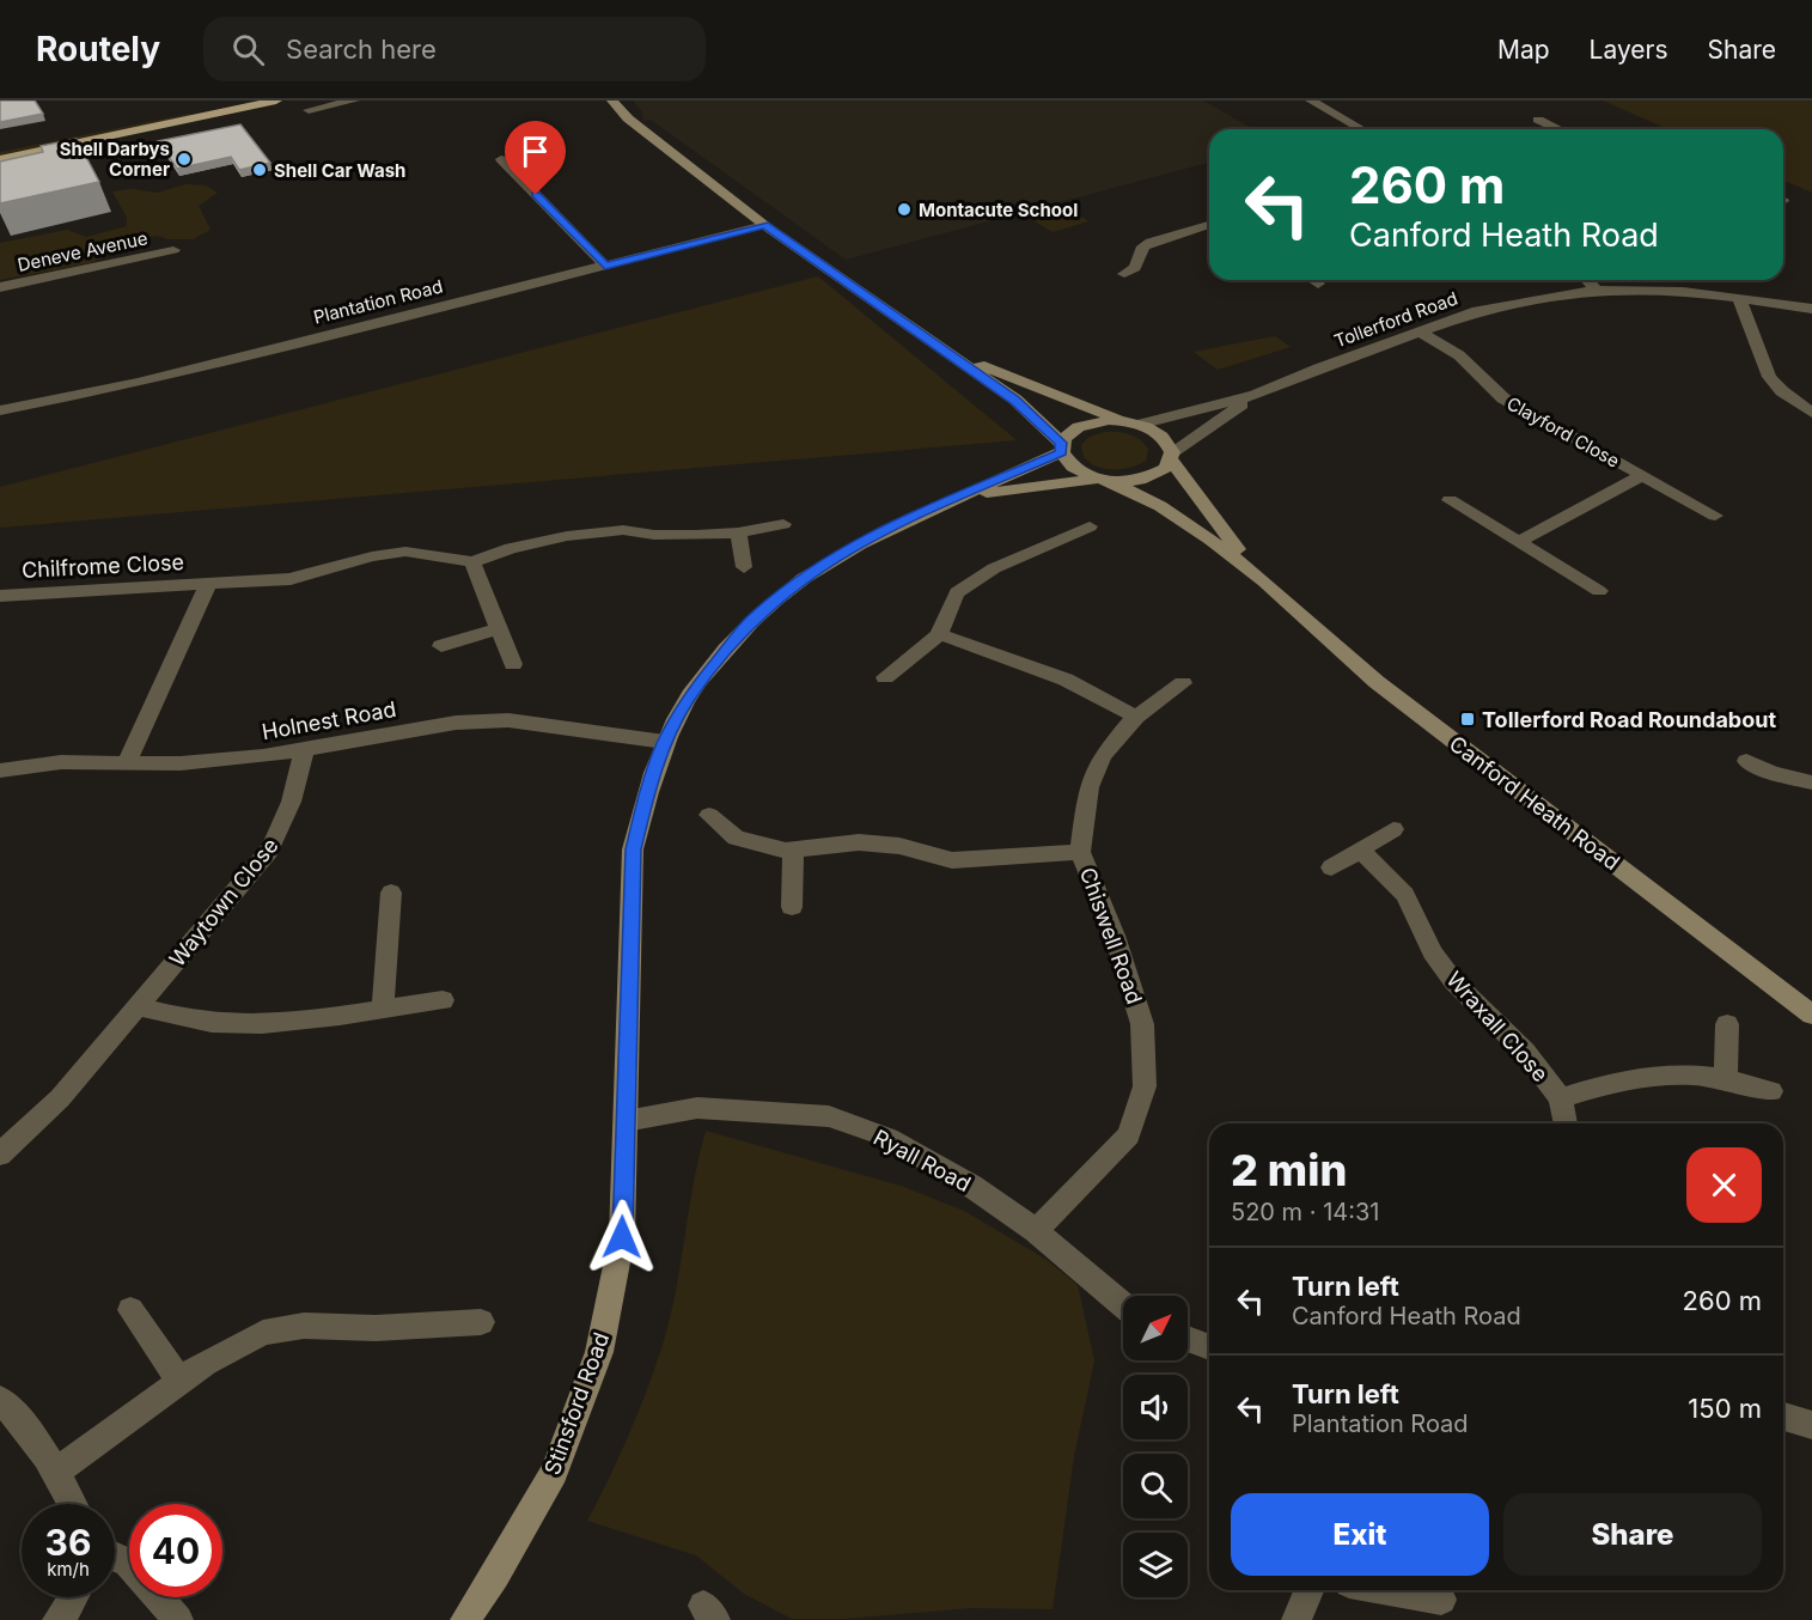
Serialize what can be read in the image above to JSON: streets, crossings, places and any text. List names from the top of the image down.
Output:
{
  "streets": {
    "main road": ["Canford Heath Road", "Stinsford Road"],
    "street": [
      "Deneve Avenue",
      "Plantation Road",
      "Tollerford Road",
      "Clayford Close",
      "Chilfrome Close",
      "Holnest Road",
      "Waytown Close",
      "Chiswell Road",
      "Wraxall Close",
      "Ryall Road"
    ]
  },
  "crossings": [
    ["Tollerford Road", "Clayford Close"],
    ["Tollerford Road", "Canford Heath Road"],
    ["Tollerford Road", "Stinsford Road"],
    ["Chilfrome Close", "Holnest Road"],
    ["Holnest Road", "Waytown Close"],
    ["Holnest Road", "Stinsford Road"],
    ["Canford Heath Road", "Stinsford Road"],
    ["Chiswell Road", "Ryall Road"],
    ["Ryall Road", "Stinsford Road"]
  ],
  "places": {
    "other": ["Shell Darbys Corner", "Shell Car Wash", "Montacute School"],
    "transit": ["Tollerford Road Roundabout"]
  },
  "north": "top right",
  "page": {
    "header": "Routely",
    "search": "Search here",
    "nav": ["Map", "Layers", "Share"],
    "turn": ["260 m", "Canford Heath Road"],
    "heading": ["2 min", "520 m · 14:31"],
    "list": [
      {
        "name": "Turn left",
        "note": "Canford Heath Road",
        "value": "260 m"
      },
      {
        "name": "Turn left",
        "note": "Plantation Road",
        "value": "150 m"
      }
    ],
    "buttons": ["Exit", "Share"],
    "speed": "36 km/h",
    "limit": "40"
  }
}
